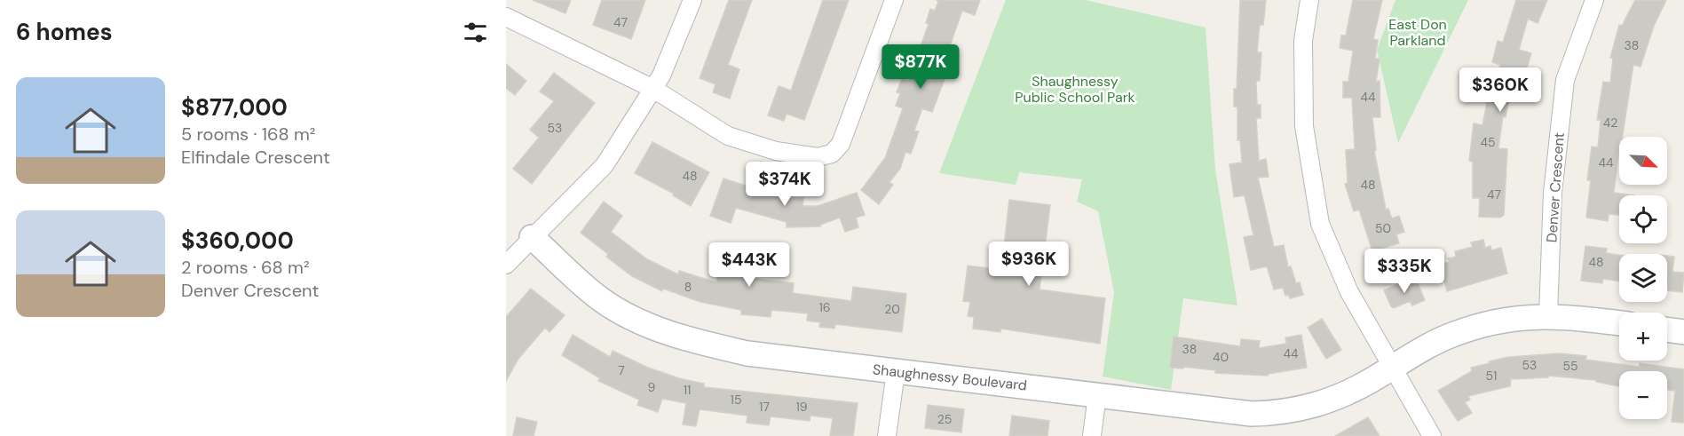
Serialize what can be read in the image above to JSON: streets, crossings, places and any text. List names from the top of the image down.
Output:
{
  "streets": {
    "street": ["Denver Crescent", "Shaughnessy Boulevard"]
  },
  "crossings": [
    ["Denver Crescent", "Shaughnessy Boulevard"]
  ],
  "parks": ["East Don Parkland", "Shaughnessy Public School Park"],
  "house_numbers": [
    "47",
    "38",
    "44",
    "42",
    "53",
    "45",
    "44",
    "48",
    "48",
    "47",
    "50",
    "48",
    "8",
    "16",
    "20",
    "38",
    "44",
    "40",
    "53",
    "55",
    "7",
    "51",
    "9",
    "11",
    "15",
    "17",
    "19",
    "25"
  ],
  "north": "bottom right",
  "page": {
    "heading": "6 homes",
    "price": [
      "$877K",
      "$360K",
      "$374K",
      "$936K",
      "$443K",
      "$335K"
    ],
    "list": [
      {
        "name": "$877,000",
        "note": "5 rooms · 168 m² · Elfindale Crescent"
      },
      {
        "name": "$360,000",
        "note": "2 rooms · 68 m² · Denver Crescent"
      }
    ],
    "map_buttons": ["+", "−"]
  }
}
